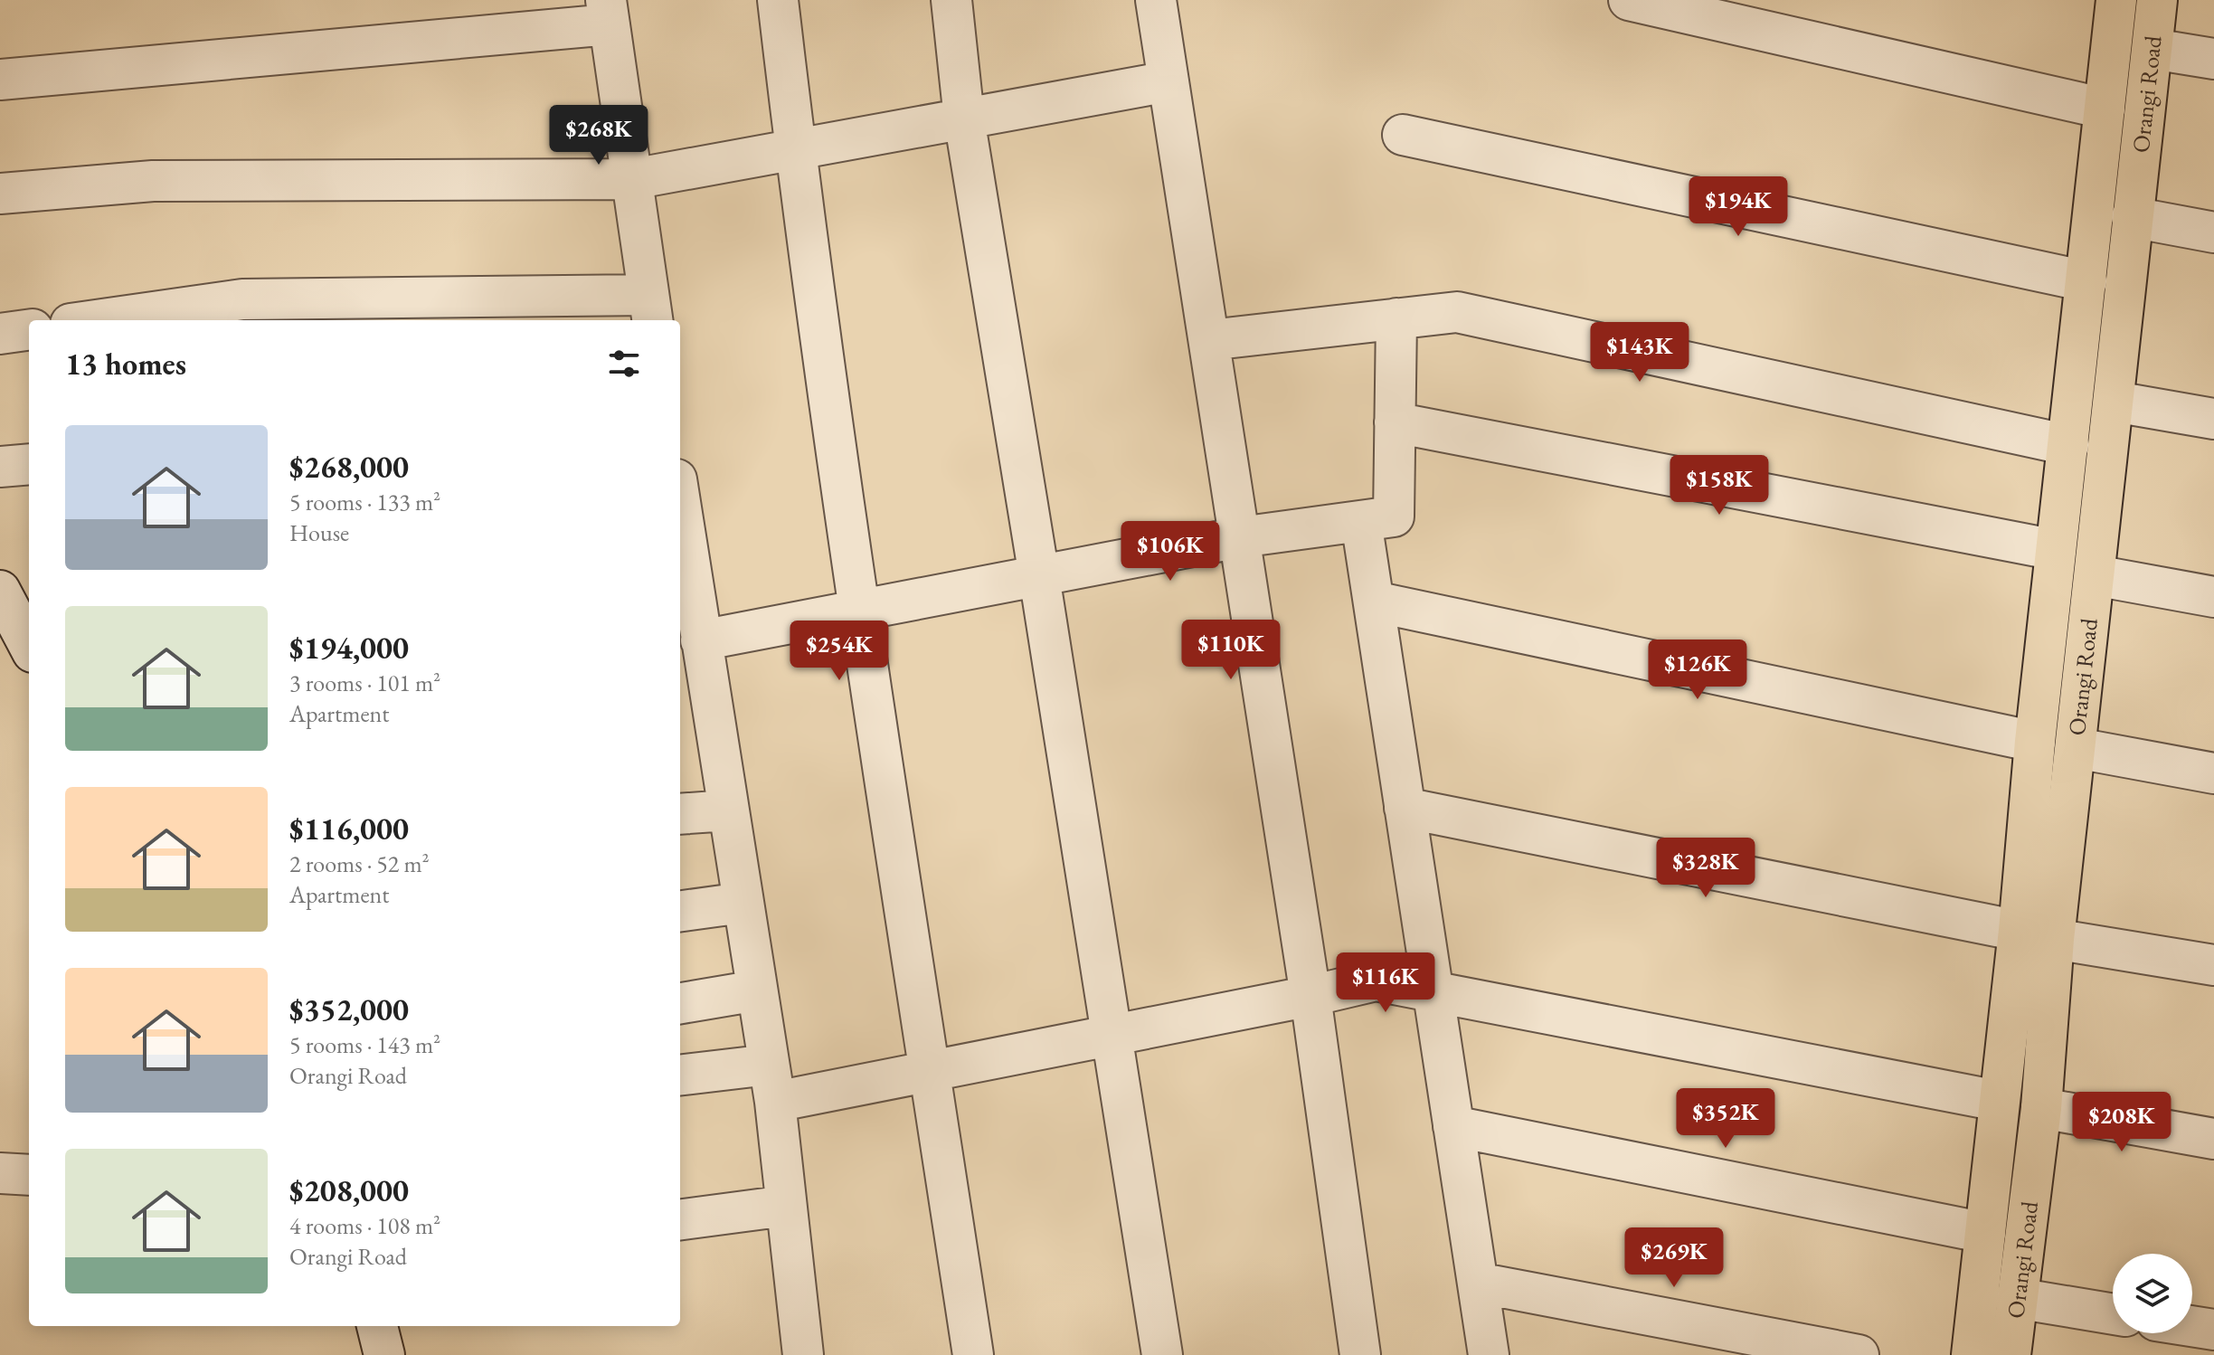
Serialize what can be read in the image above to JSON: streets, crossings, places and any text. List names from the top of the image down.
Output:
{
  "streets": {
    "main road": ["Orangi Road"]
  },
  "page": {
    "price": [
      "$268K",
      "$194K",
      "$143K",
      "$158K",
      "$106K",
      "$110K",
      "$254K",
      "$126K",
      "$328K",
      "$116K",
      "$352K",
      "$208K",
      "$269K"
    ],
    "heading": "13 homes",
    "list": [
      {
        "name": "$268,000",
        "note": "5 rooms · 133 m² · House"
      },
      {
        "name": "$194,000",
        "note": "3 rooms · 101 m² · Apartment"
      },
      {
        "name": "$116,000",
        "note": "2 rooms · 52 m² · Apartment"
      },
      {
        "name": "$352,000",
        "note": "5 rooms · 143 m² · Orangi Road"
      },
      {
        "name": "$208,000",
        "note": "4 rooms · 108 m² · Orangi Road"
      }
    ]
  }
}
